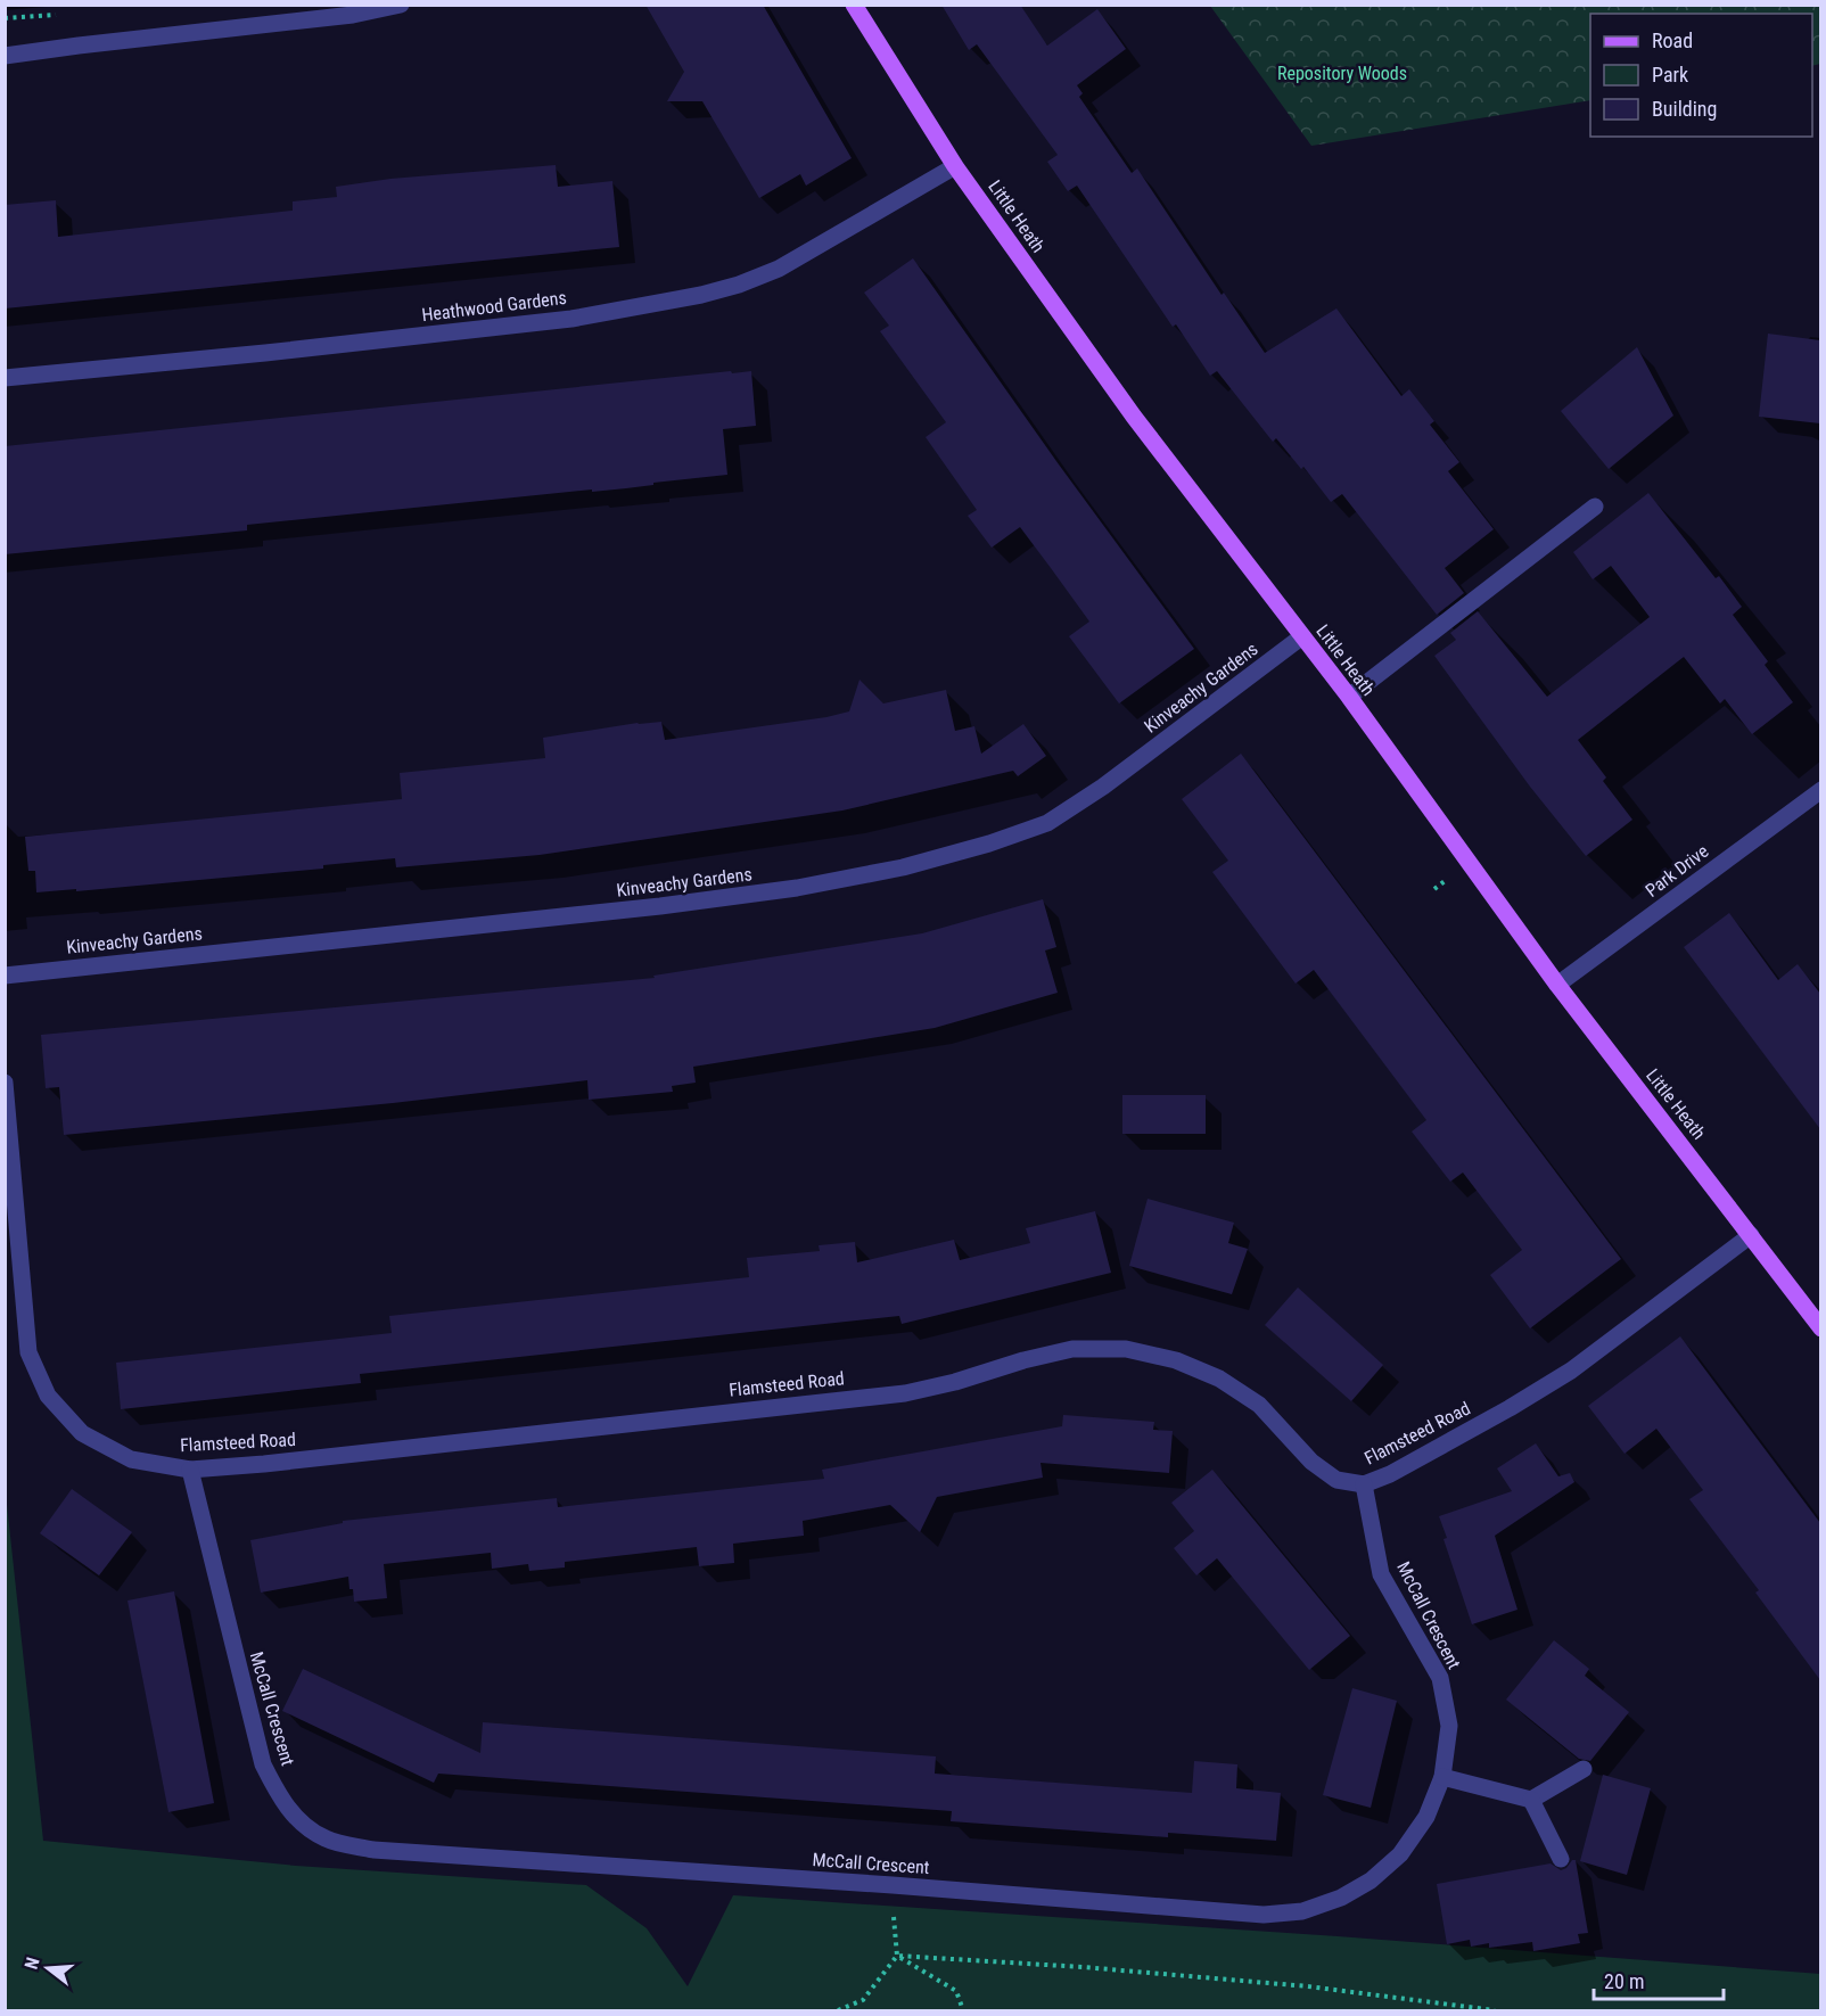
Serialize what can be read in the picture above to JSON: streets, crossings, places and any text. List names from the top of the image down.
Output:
{
  "streets": {
    "main road": ["Little Heath"],
    "street": [
      "Heathwood Gardens",
      "Kinveachy Gardens",
      "Park Drive",
      "Flamsteed Road",
      "McCall Crescent"
    ]
  },
  "crossings": [
    ["Little Heath", "Heathwood Gardens"],
    ["Little Heath", "Kinveachy Gardens"],
    ["Little Heath", "Park Drive"],
    ["Little Heath", "Flamsteed Road"],
    ["Flamsteed Road", "McCall Crescent"]
  ],
  "parks": ["Repository Woods"],
  "legend": ["Road", "Park", "Building"],
  "scale_bar": "20 m",
  "north": "left"
}
